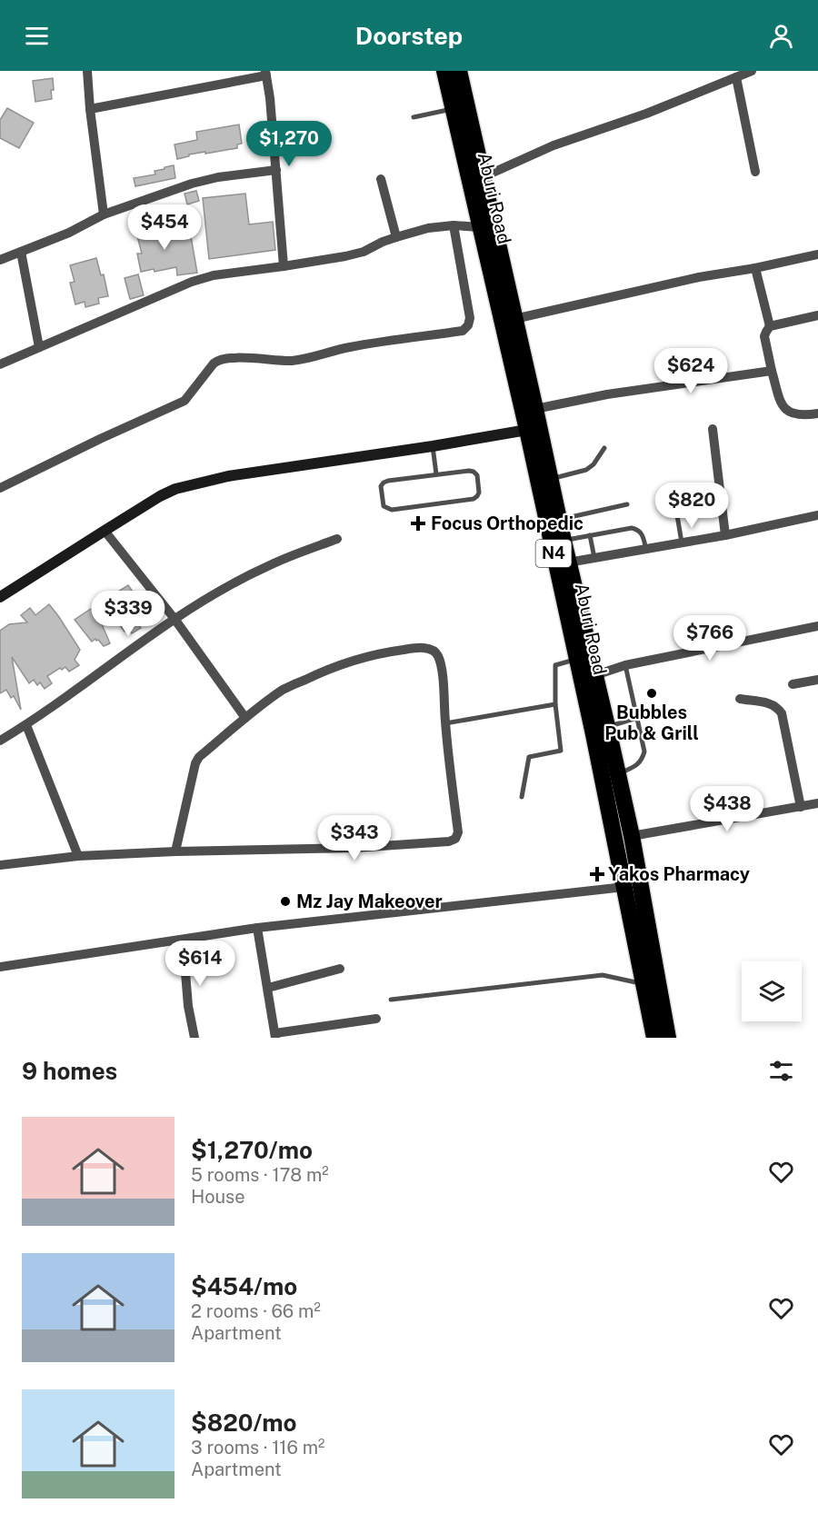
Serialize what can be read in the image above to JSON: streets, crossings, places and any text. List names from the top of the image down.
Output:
{
  "streets": {
    "highway": ["Aburi Road", "N4"]
  },
  "places": {
    "health": ["Focus Orthopedic", "Yakos Pharmacy"],
    "other": ["Bubbles Pub & Grill", "Mz Jay Makeover"]
  },
  "page": {
    "header": "Doorstep",
    "price": [
      "$1,270",
      "$454",
      "$624",
      "$820",
      "$339",
      "$766",
      "$438",
      "$343",
      "$614"
    ],
    "heading": "9 homes",
    "list": [
      {
        "name": "$1,270/mo",
        "note": "5 rooms · 178 m² · House"
      },
      {
        "name": "$454/mo",
        "note": "2 rooms · 66 m² · Apartment"
      },
      {
        "name": "$820/mo",
        "note": "3 rooms · 116 m² · Apartment"
      }
    ]
  }
}
